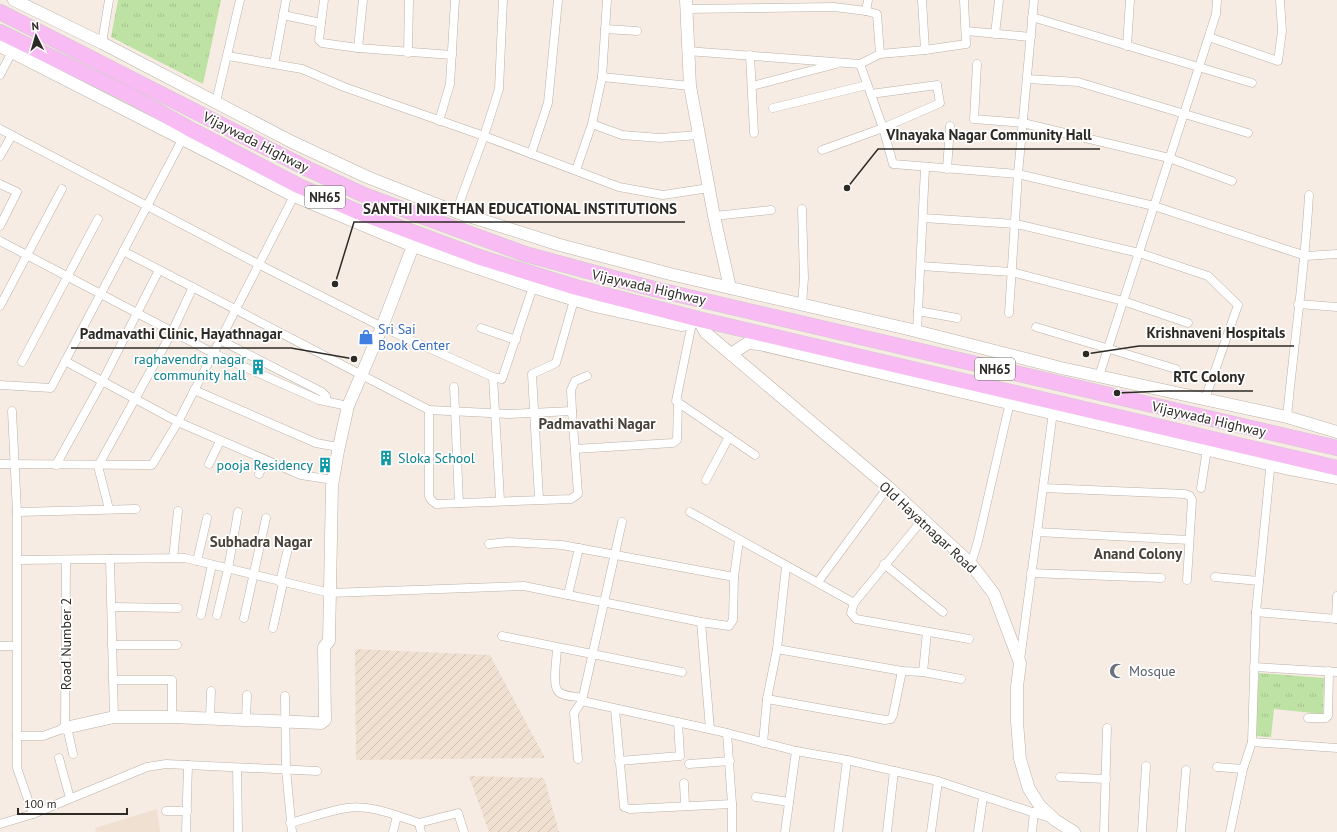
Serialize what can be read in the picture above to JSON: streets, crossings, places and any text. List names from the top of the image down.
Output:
{
  "streets": {
    "highway": ["Vijaywada Highway", "NH65"],
    "street": ["Old Hayatnagar Road", "Road Number 2"]
  },
  "crossings": [
    ["Vijaywada Highway", "Old Hayatnagar Road"]
  ],
  "districts": ["Padmavathi Nagar", "Subhadra Nagar", "Anand Colony"],
  "places": {
    "other": [
      "VInayaka Nagar Community Hall",
      "SANTHI NIKETHAN EDUCATIONAL INSTITUTIONS",
      "Krishnaveni Hospitals",
      "Padmavathi Clinic, Hayathnagar",
      "RTC Colony"
    ],
    "shop": ["Sri Sai Book Center"],
    "building": ["raghavendra nagar community hall", "Sloka School", "pooja Residency"],
    "mosque": ["Mosque"]
  },
  "scale_bar": "100 m",
  "north": "top"
}
